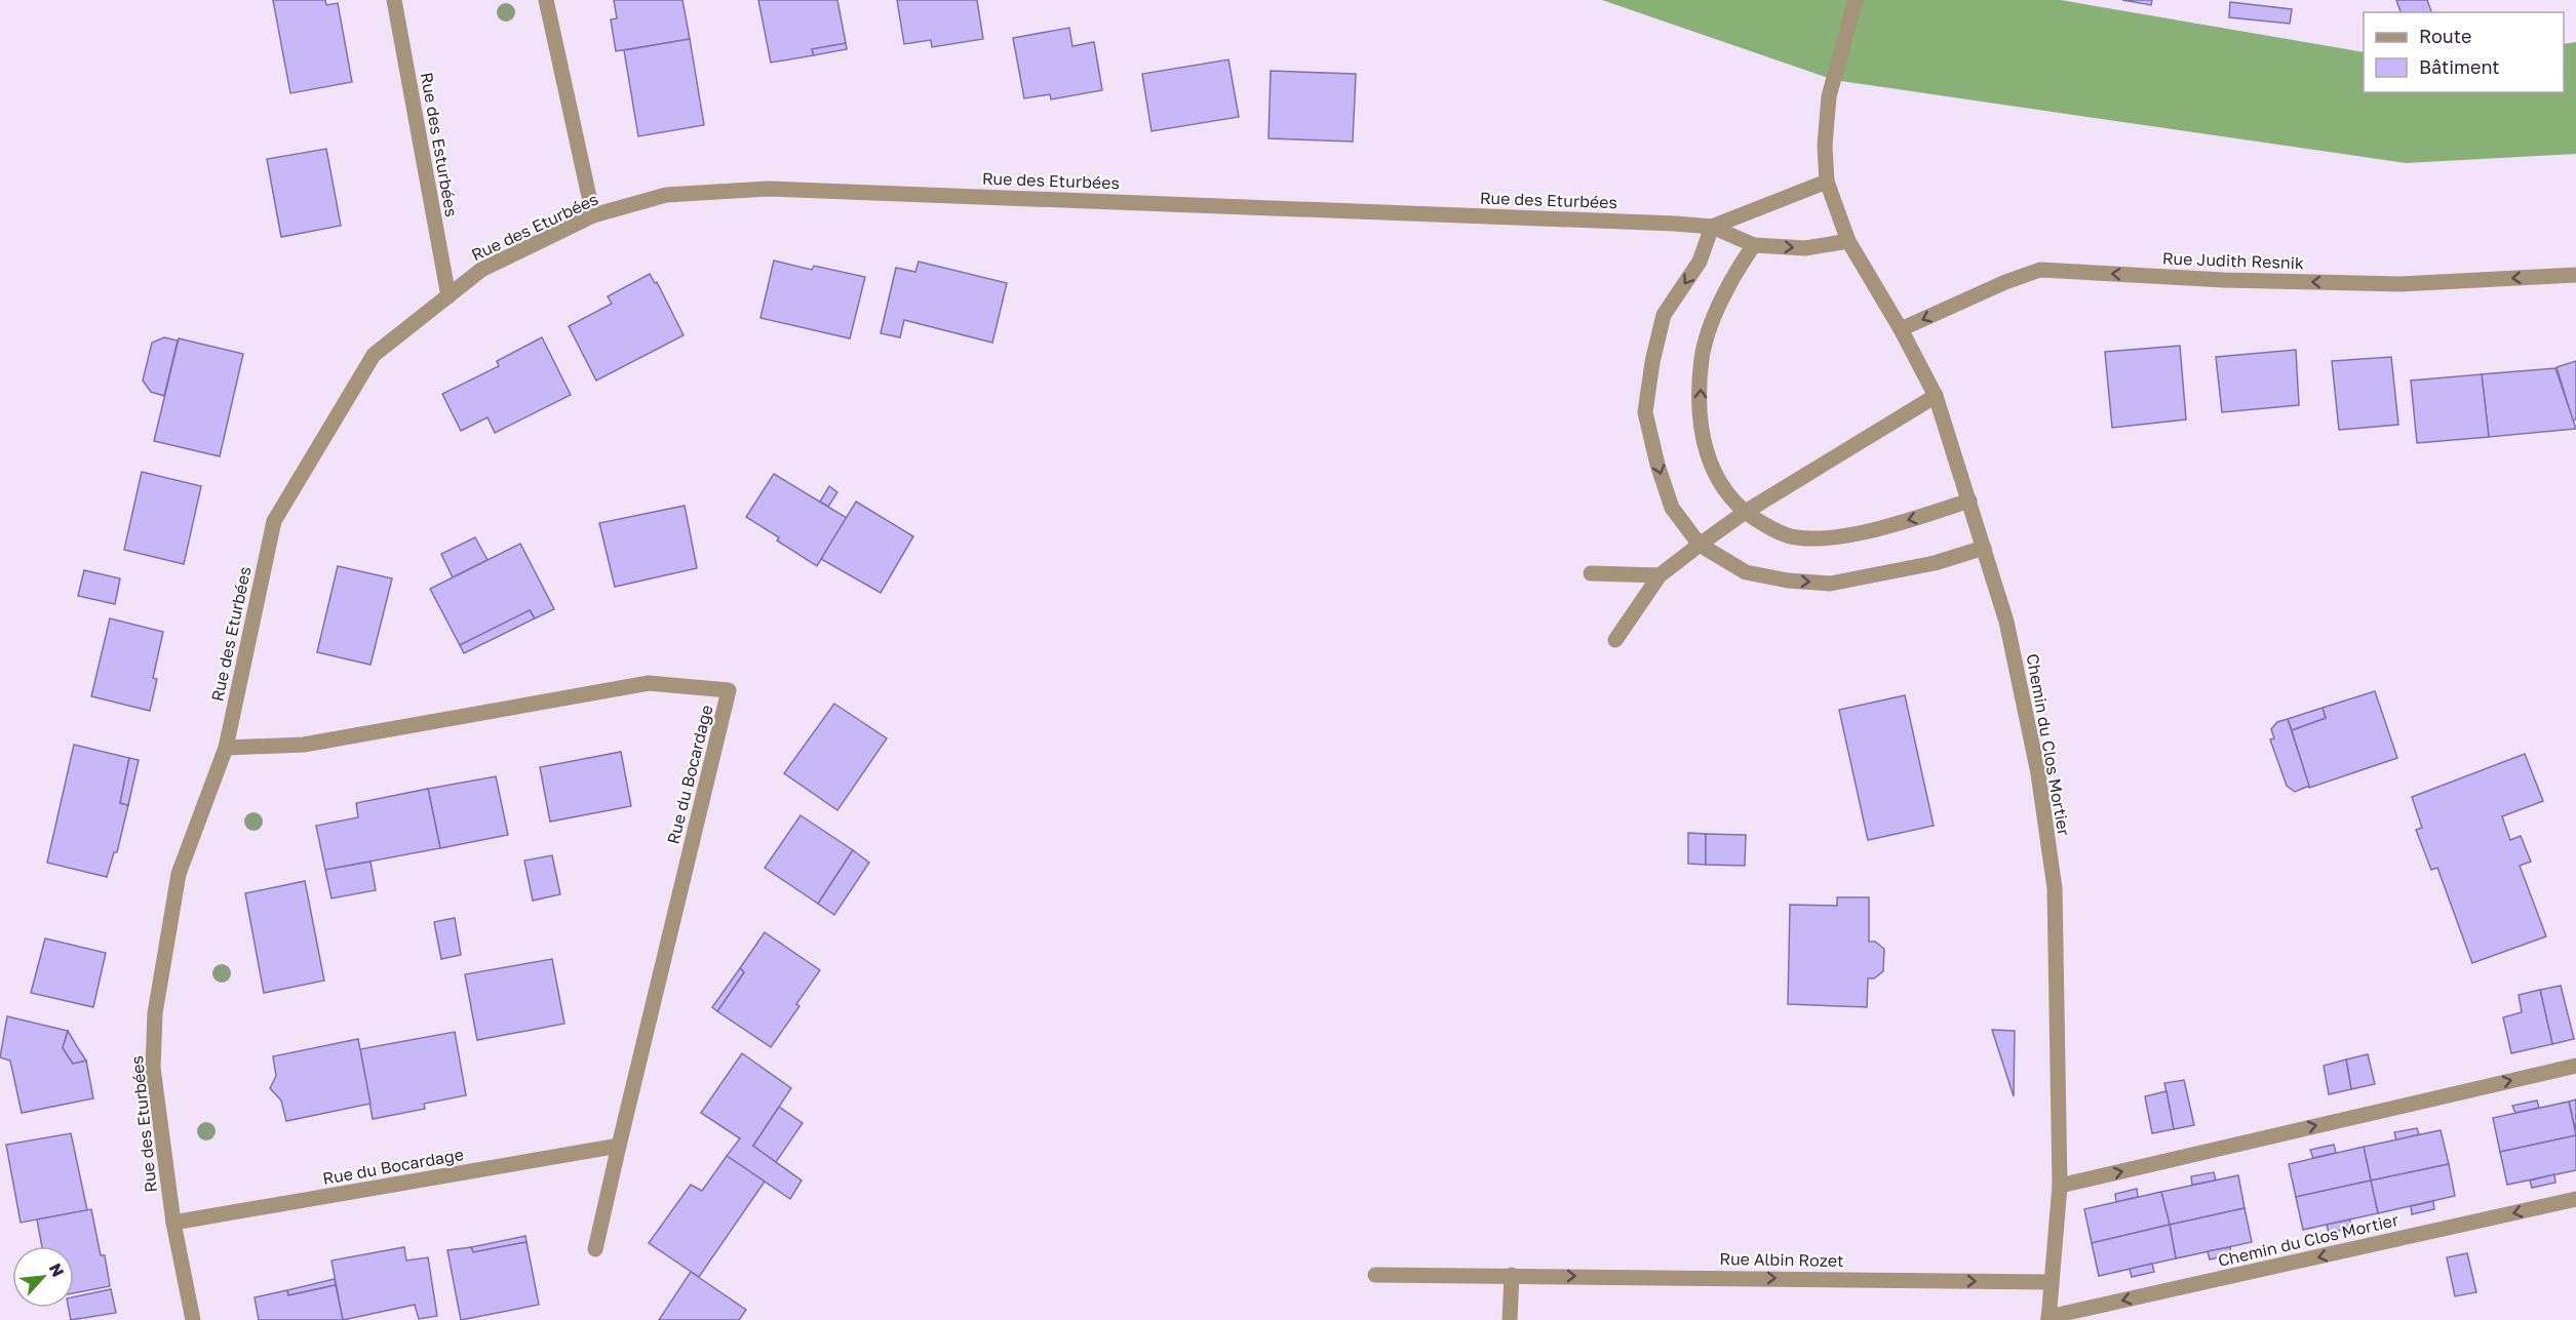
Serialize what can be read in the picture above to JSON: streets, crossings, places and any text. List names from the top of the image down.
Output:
{
  "streets": {
    "street": [
      "Rue des Esturbées",
      "Rue des Eturbées",
      "Rue Judith Resnik",
      "Chemin du Clos Mortier",
      "Rue du Bocardage",
      "Rue Albin Rozet"
    ]
  },
  "crossings": [
    ["Rue des Esturbées", "Rue des Eturbées"],
    ["Rue des Eturbées", "Chemin du Clos Mortier"],
    ["Rue des Eturbées", "Rue du Bocardage"],
    ["Rue Judith Resnik", "Chemin du Clos Mortier"],
    ["Chemin du Clos Mortier", "Rue Albin Rozet"]
  ],
  "one_way": ["Rue Judith Resnik", "Rue Albin Rozet"],
  "legend": ["Route", "Bâtiment"],
  "north": "top right"
}
